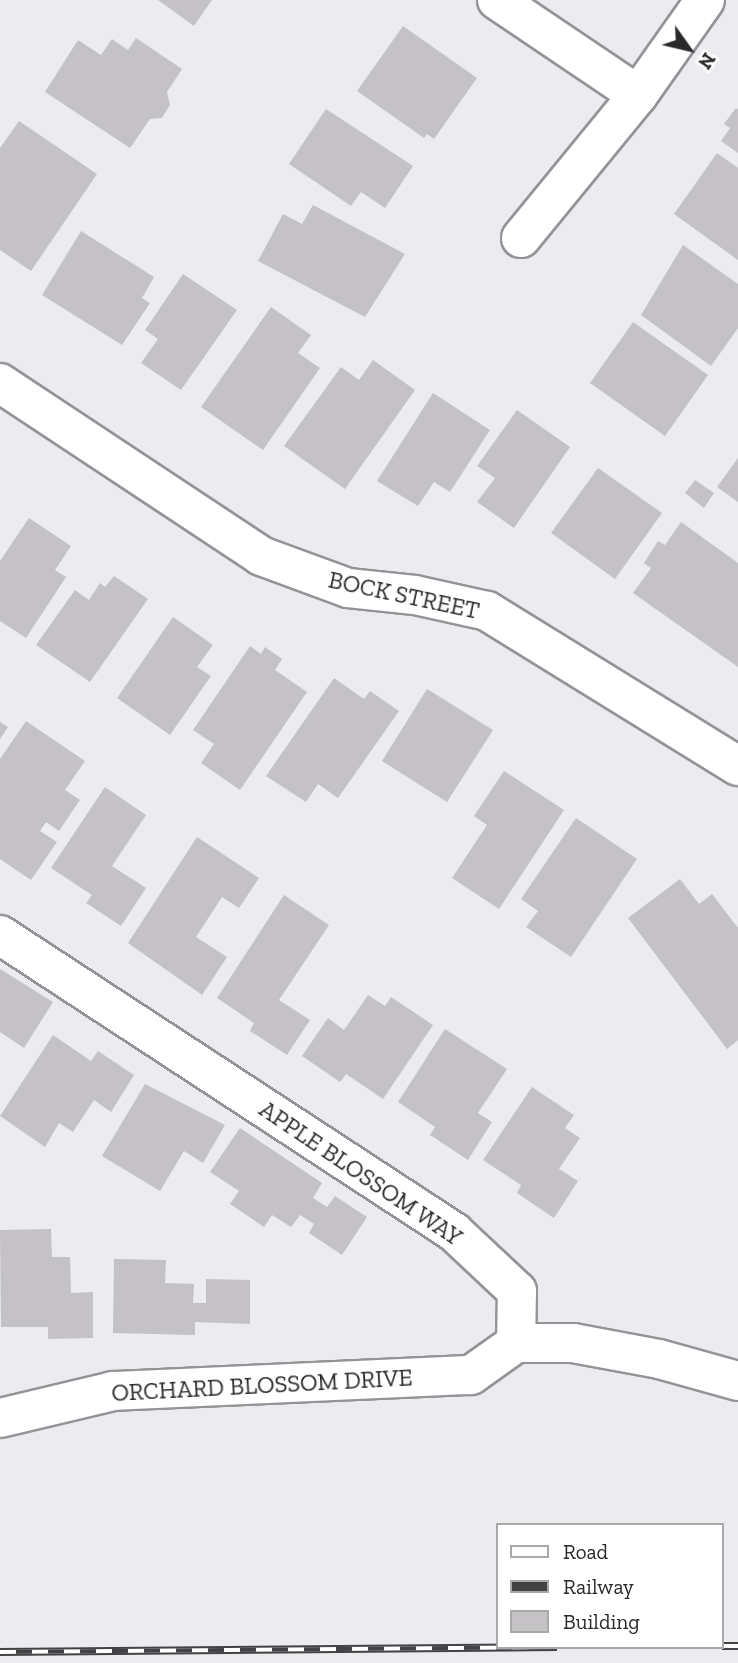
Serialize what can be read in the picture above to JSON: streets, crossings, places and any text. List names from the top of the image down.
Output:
{
  "streets": {
    "street": ["BOCK STREET", "APPLE BLOSSOM WAY", "ORCHARD BLOSSOM DRIVE"]
  },
  "crossings": [
    ["APPLE BLOSSOM WAY", "ORCHARD BLOSSOM DRIVE"]
  ],
  "legend": ["Road", "Railway", "Building"],
  "north": "bottom right"
}
